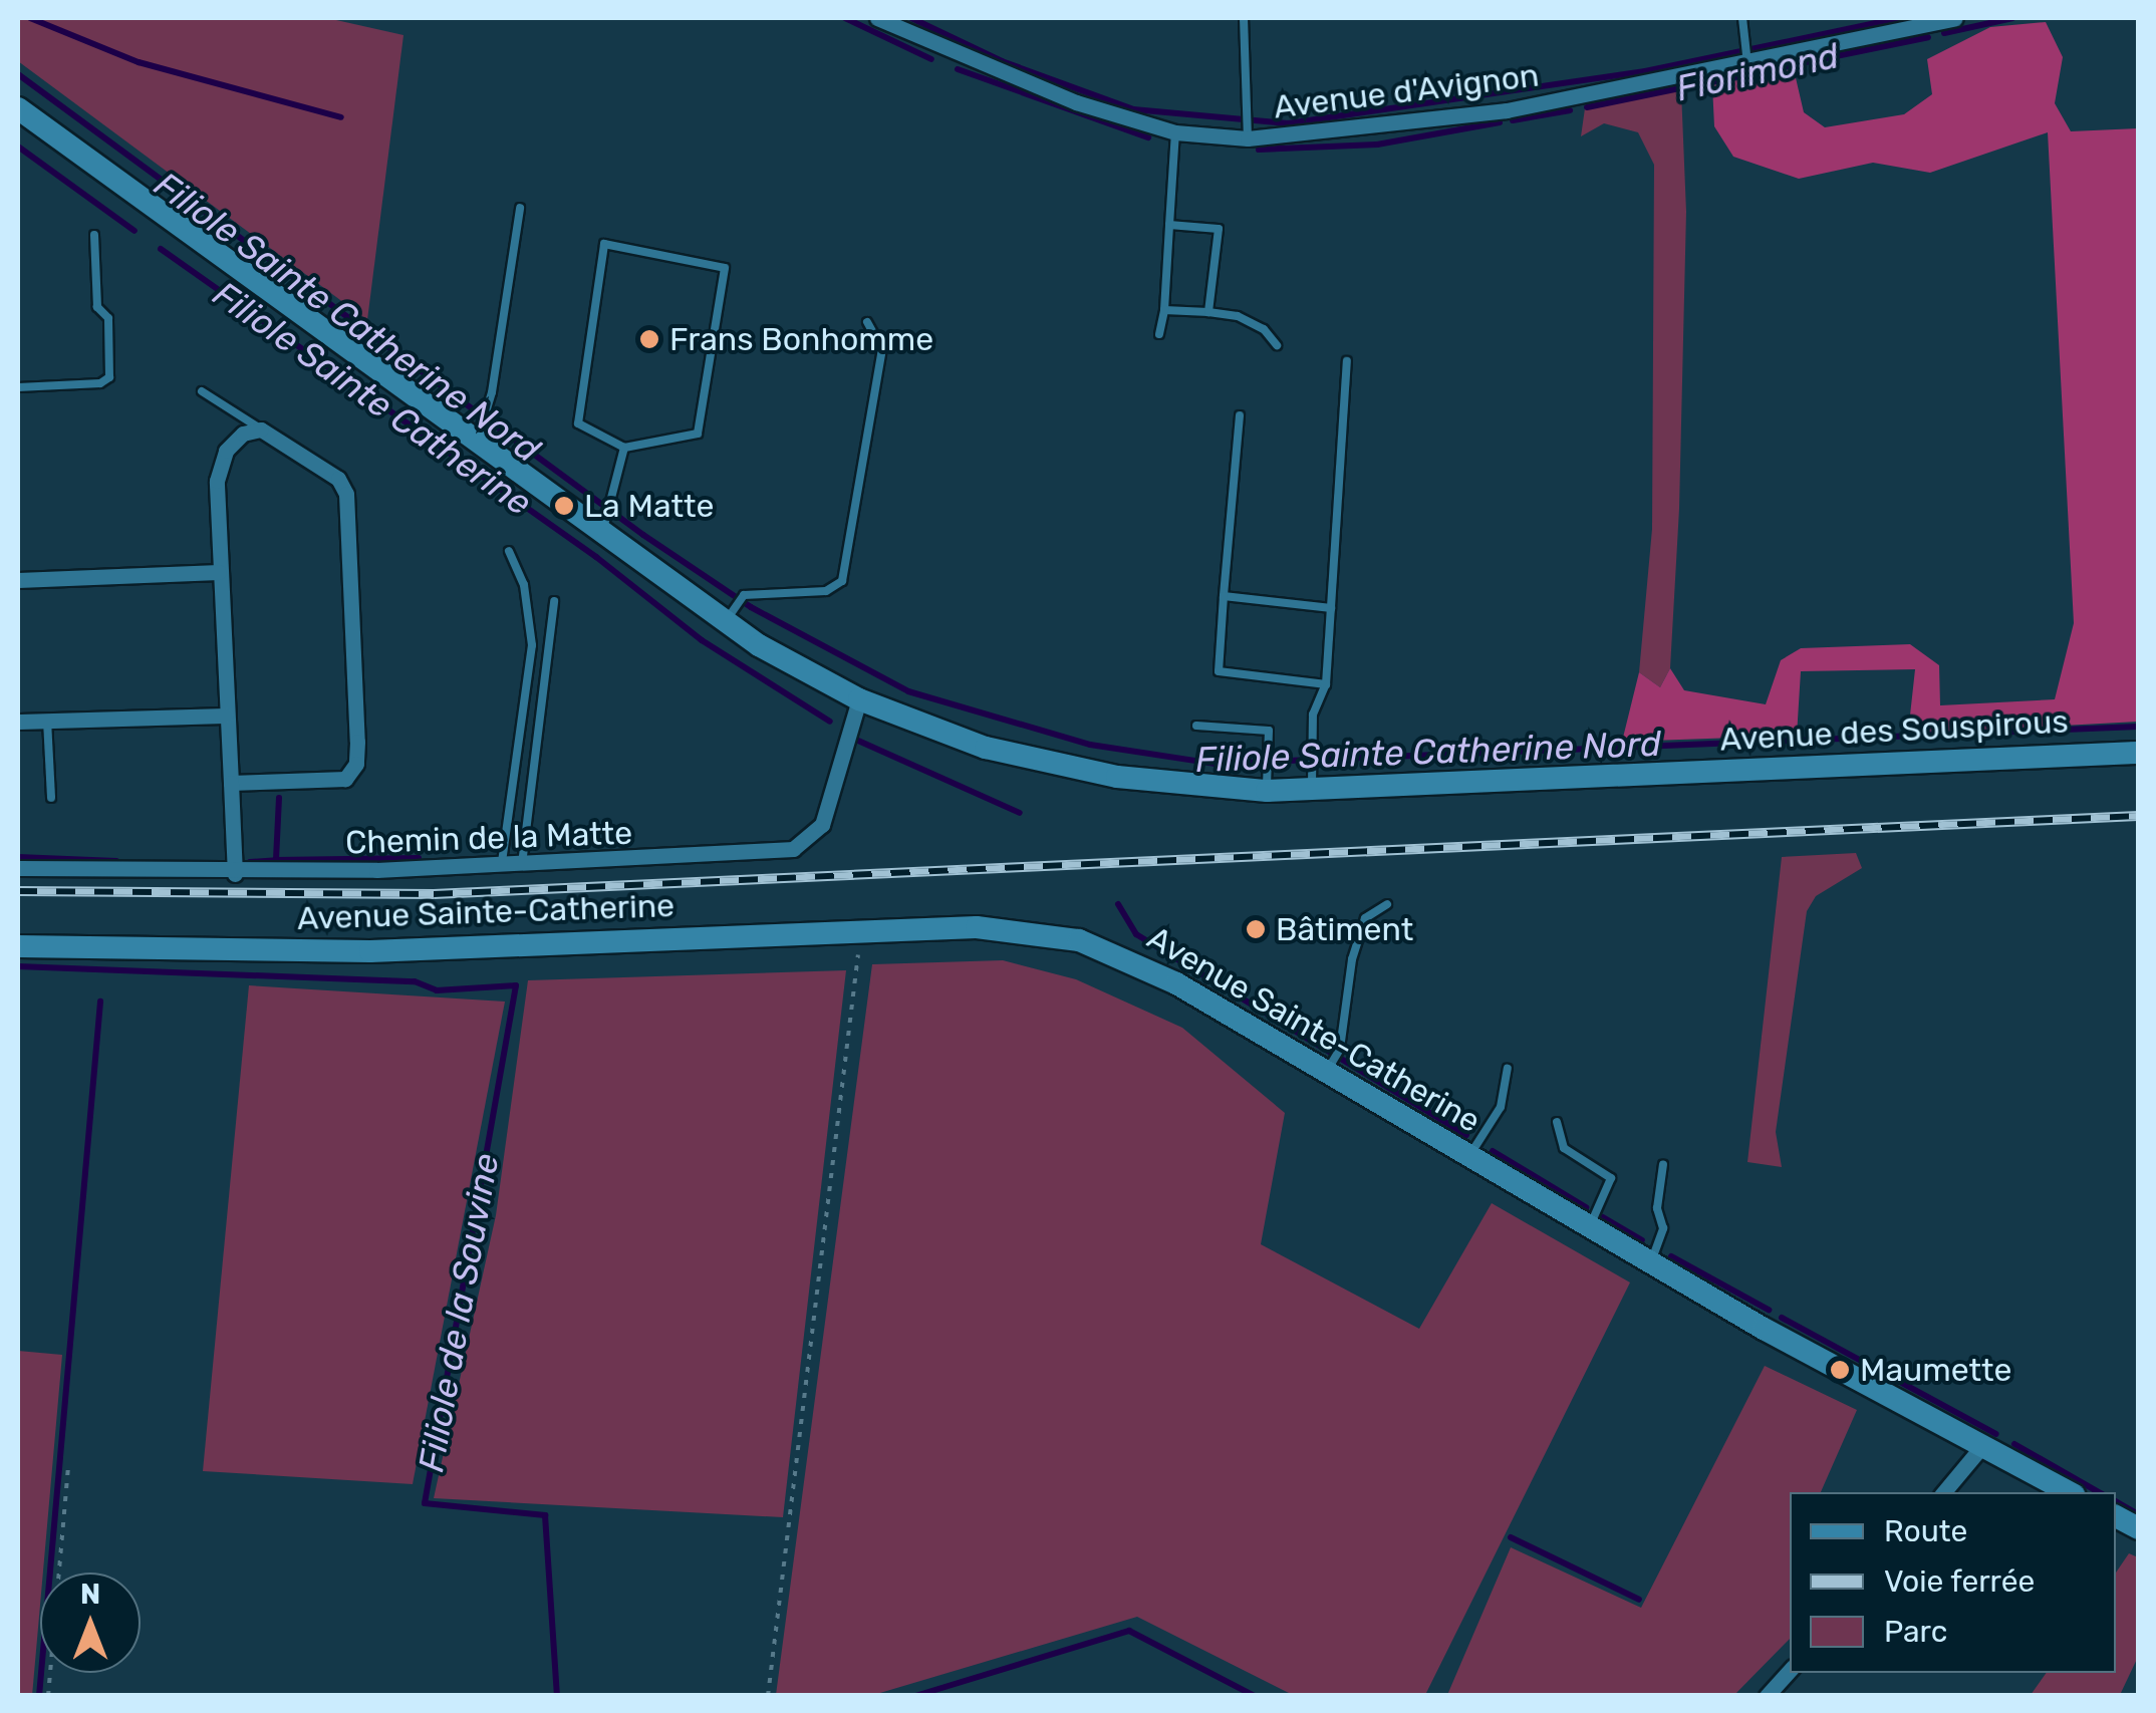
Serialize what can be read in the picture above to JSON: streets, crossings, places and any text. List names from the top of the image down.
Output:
{
  "streets": {
    "main road": ["Avenue des Souspirous", "Avenue Sainte-Catherine"],
    "street": ["Avenue d'Avignon", "Chemin de la Matte"]
  },
  "crossings": [
    ["Avenue des Souspirous", "Chemin de la Matte"]
  ],
  "water": [
    "Florimond",
    "Filiole Sainte Catherine Nord",
    "Filiole Sainte Catherine",
    "Filiole de la Souvine"
  ],
  "places": [
    "Frans Bonhomme",
    "La Matte",
    "Bâtiment",
    "Maumette"
  ],
  "legend": ["Route", "Voie ferrée", "Parc"],
  "north": "top"
}
